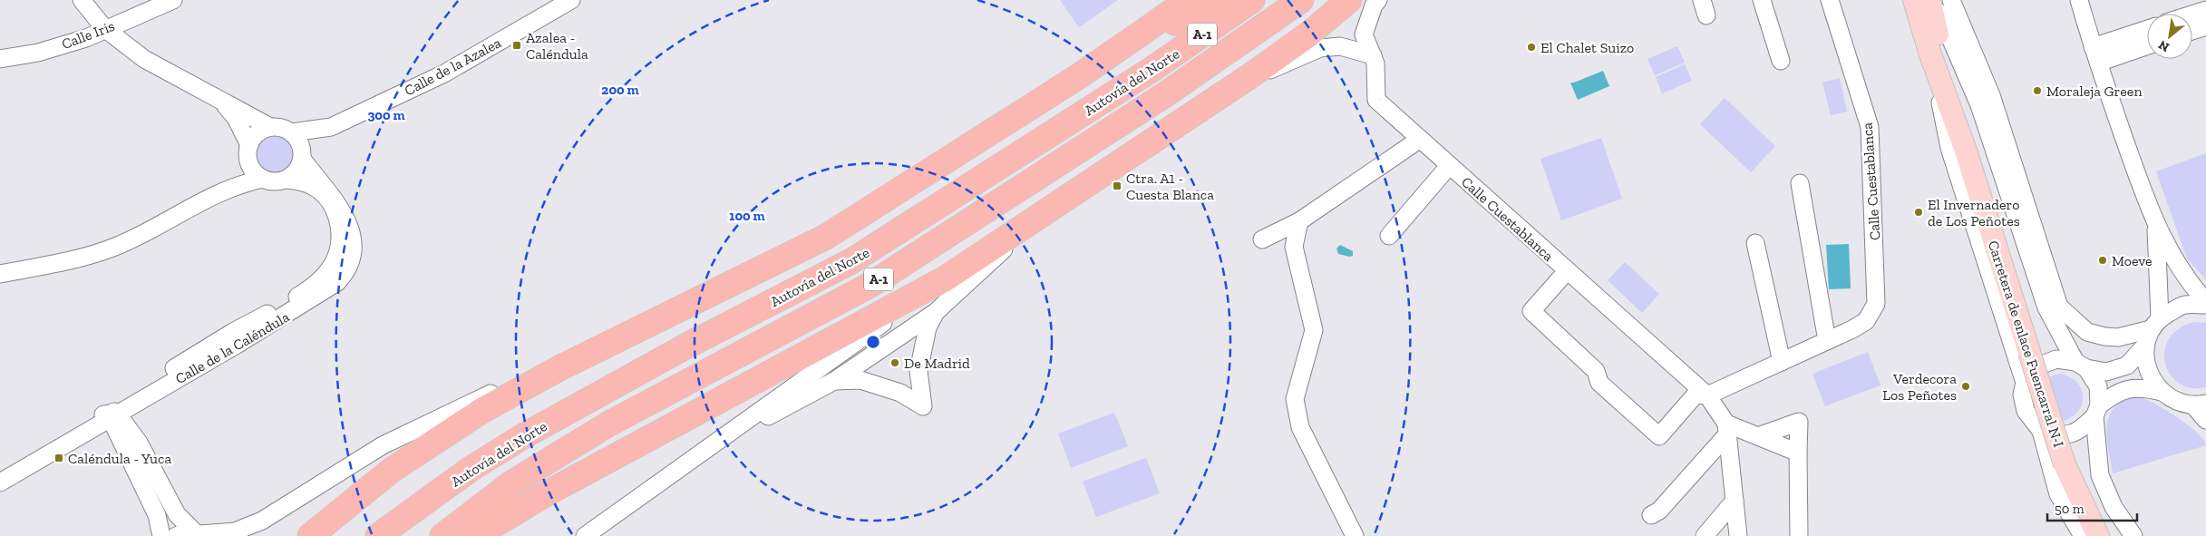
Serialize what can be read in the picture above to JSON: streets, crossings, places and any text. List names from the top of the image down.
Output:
{
  "streets": {
    "highway": ["A-1", "Autovía del Norte"],
    "main road": ["Carretera de enlace Fuencarral N-I"],
    "street": [
      "Calle Iris",
      "Calle de la Azalea",
      "Calle Cuestablanca",
      "Calle de la Caléndula"
    ]
  },
  "crossings": [
    ["Calle de la Azalea", "Calle de la Caléndula"]
  ],
  "places": {
    "transit": ["Azalea - Caléndula", "Ctra. A1 - Cuesta Blanca", "Caléndula - Yuca"],
    "other": [
      "El Chalet Suizo",
      "Moraleja Green",
      "El Invernadero de Los Peñotes",
      "Moeve",
      "De Madrid",
      "Verdecora Los Peñotes"
    ]
  },
  "scale_bar": "50 m",
  "north": "bottom left",
  "rings": ["200 m", "300 m", "100 m"]
}
